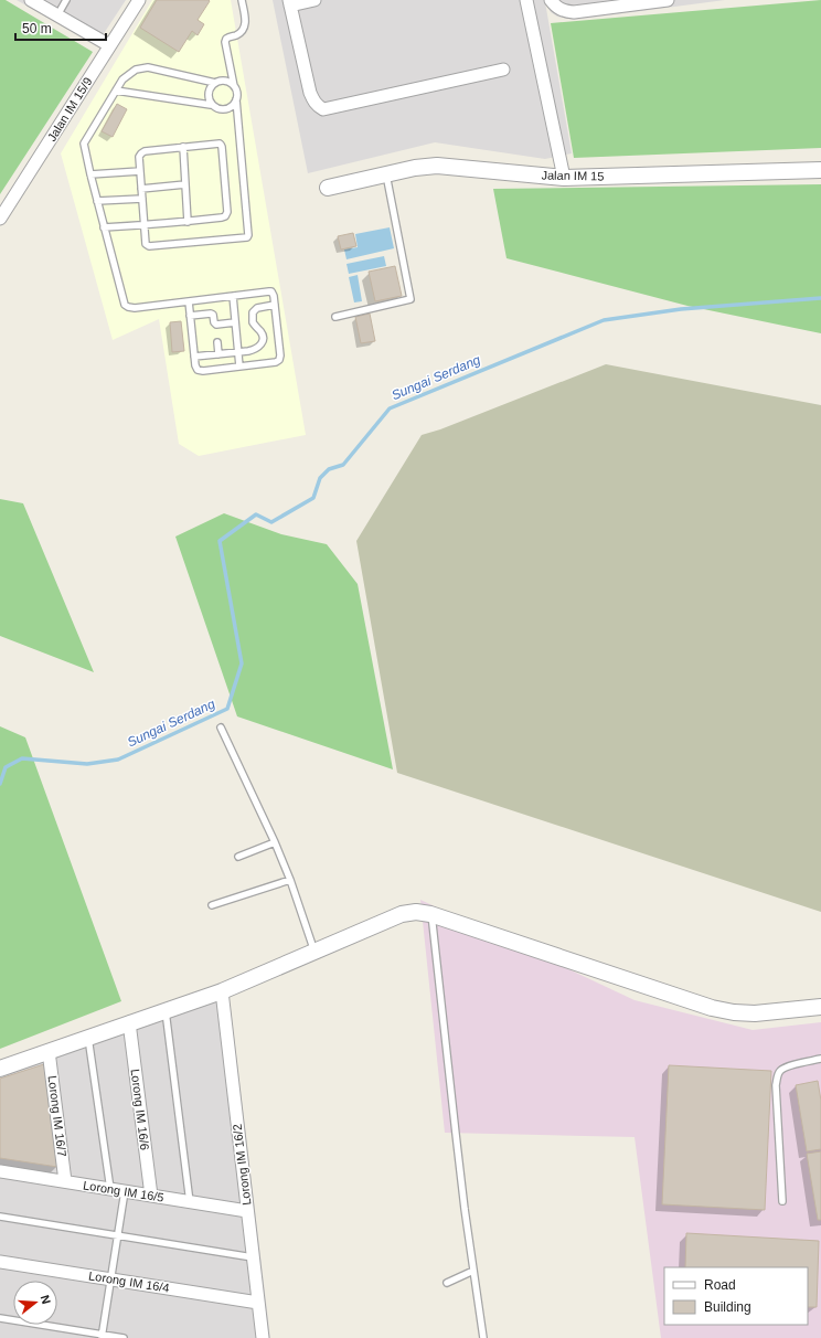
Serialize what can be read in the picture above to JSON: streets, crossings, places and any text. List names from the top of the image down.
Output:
{
  "streets": {
    "street": [
      "Jalan IM 15/9",
      "Jalan IM 15",
      "Lorong IM 16/6",
      "Lorong IM 16/7",
      "Lorong IM 16/2",
      "Lorong IM 16/5",
      "Lorong IM 16/4"
    ]
  },
  "crossings": [
    ["Lorong IM 16/6", "Lorong IM 16/5"],
    ["Lorong IM 16/7", "Lorong IM 16/5"],
    ["Lorong IM 16/2", "Lorong IM 16/5"],
    ["Lorong IM 16/2", "Lorong IM 16/4"]
  ],
  "water": ["Sungai Serdang"],
  "legend": ["Road", "Building"],
  "scale_bar": "50 m",
  "north": "right"
}
